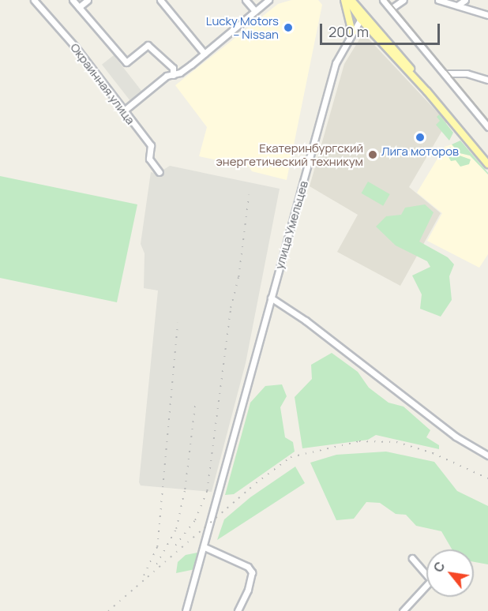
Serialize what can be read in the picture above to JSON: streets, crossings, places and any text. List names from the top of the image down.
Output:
{
  "streets": {
    "street": ["Окраинная улица", "улица Умельцев"]
  },
  "places": ["Lucky Motors – Nissan", "Лига моторов", "Екатеринбургский энергетический техникум"],
  "scale_bar": "200 m",
  "north": "top left"
}
